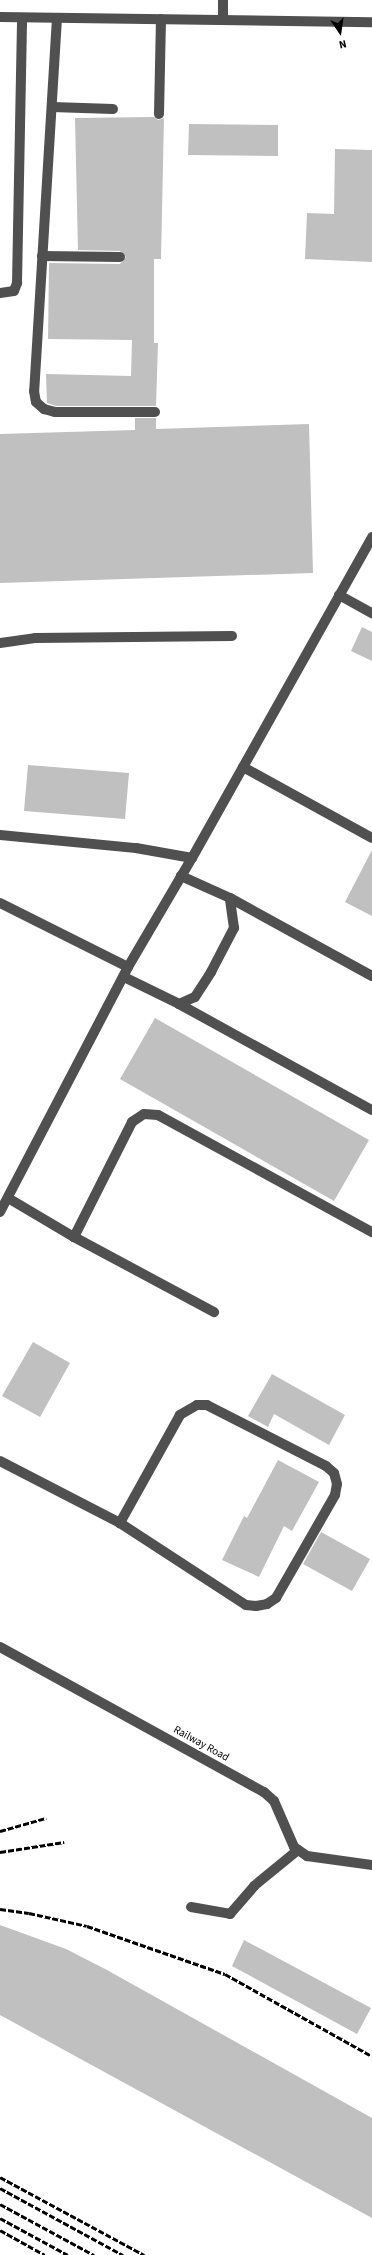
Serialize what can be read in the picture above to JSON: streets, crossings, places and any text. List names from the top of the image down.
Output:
{
  "streets": {
    "street": ["Railway Road"]
  },
  "north": "bottom"
}
